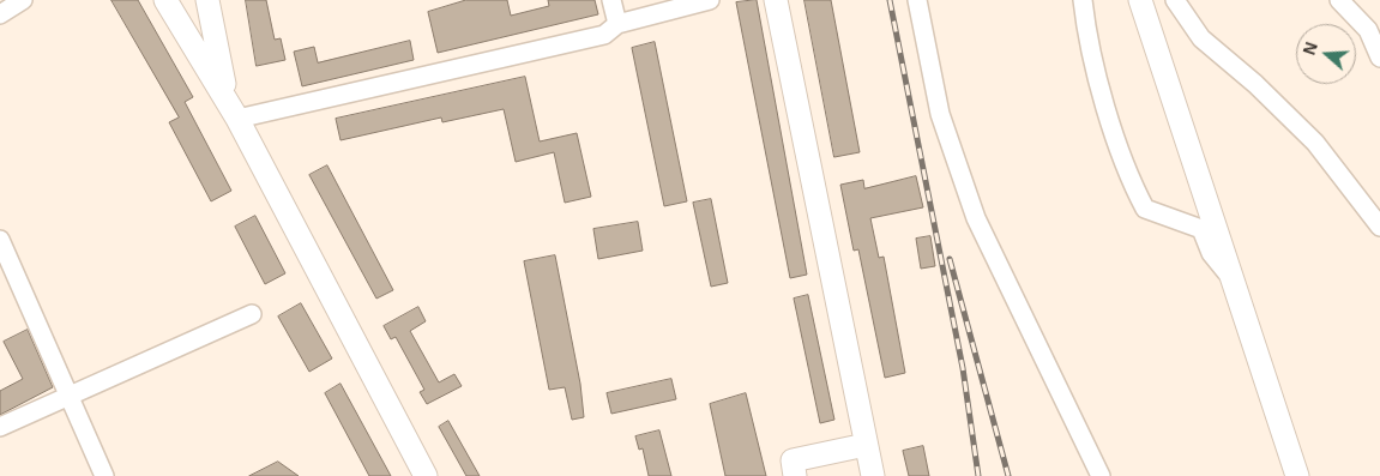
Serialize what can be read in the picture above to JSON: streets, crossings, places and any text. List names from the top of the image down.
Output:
{
  "north": "left"
}
